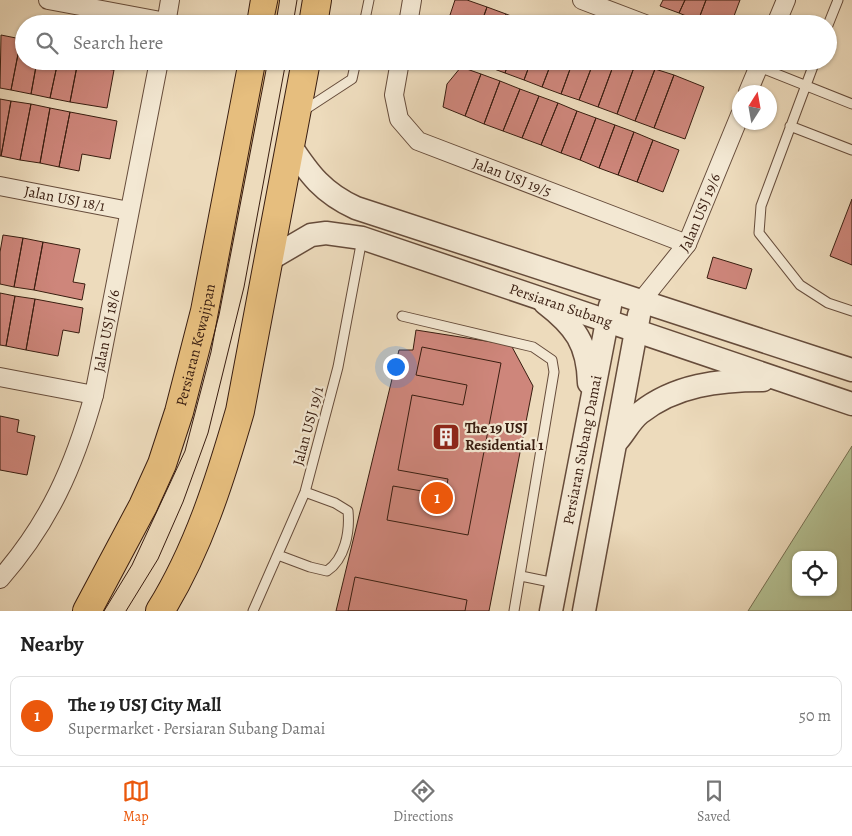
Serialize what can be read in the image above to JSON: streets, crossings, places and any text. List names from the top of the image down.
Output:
{
  "streets": {
    "main road": ["Persiaran Kewajipan"],
    "street": [
      "Jalan USJ 19/5",
      "Jalan USJ 18/1",
      "Jalan USJ 19/6",
      "Persiaran Subang",
      "Jalan USJ 18/6",
      "Persiaran Subang Damai"
    ],
    "lane": ["Jalan USJ 19/1"]
  },
  "crossings": [
    ["Jalan USJ 19/5", "Jalan USJ 19/6"],
    ["Jalan USJ 18/1", "Jalan USJ 18/6"],
    ["Jalan USJ 19/6", "Persiaran Subang"],
    ["Jalan USJ 19/6", "Persiaran Subang Damai"],
    ["Persiaran Subang", "Jalan USJ 19/1"],
    ["Persiaran Subang", "Persiaran Subang Damai"]
  ],
  "places": {
    "building": ["The 19 USJ Residential 1"]
  },
  "north": "top",
  "page": {
    "search": "Search here",
    "pins": "1",
    "heading": "Nearby",
    "list": [
      {
        "mark": "1",
        "name": "The 19 USJ City Mall",
        "note": "Supermarket · Persiaran Subang Damai",
        "value": "50 m"
      }
    ],
    "nav": ["Map", "Directions", "Saved"]
  }
}
